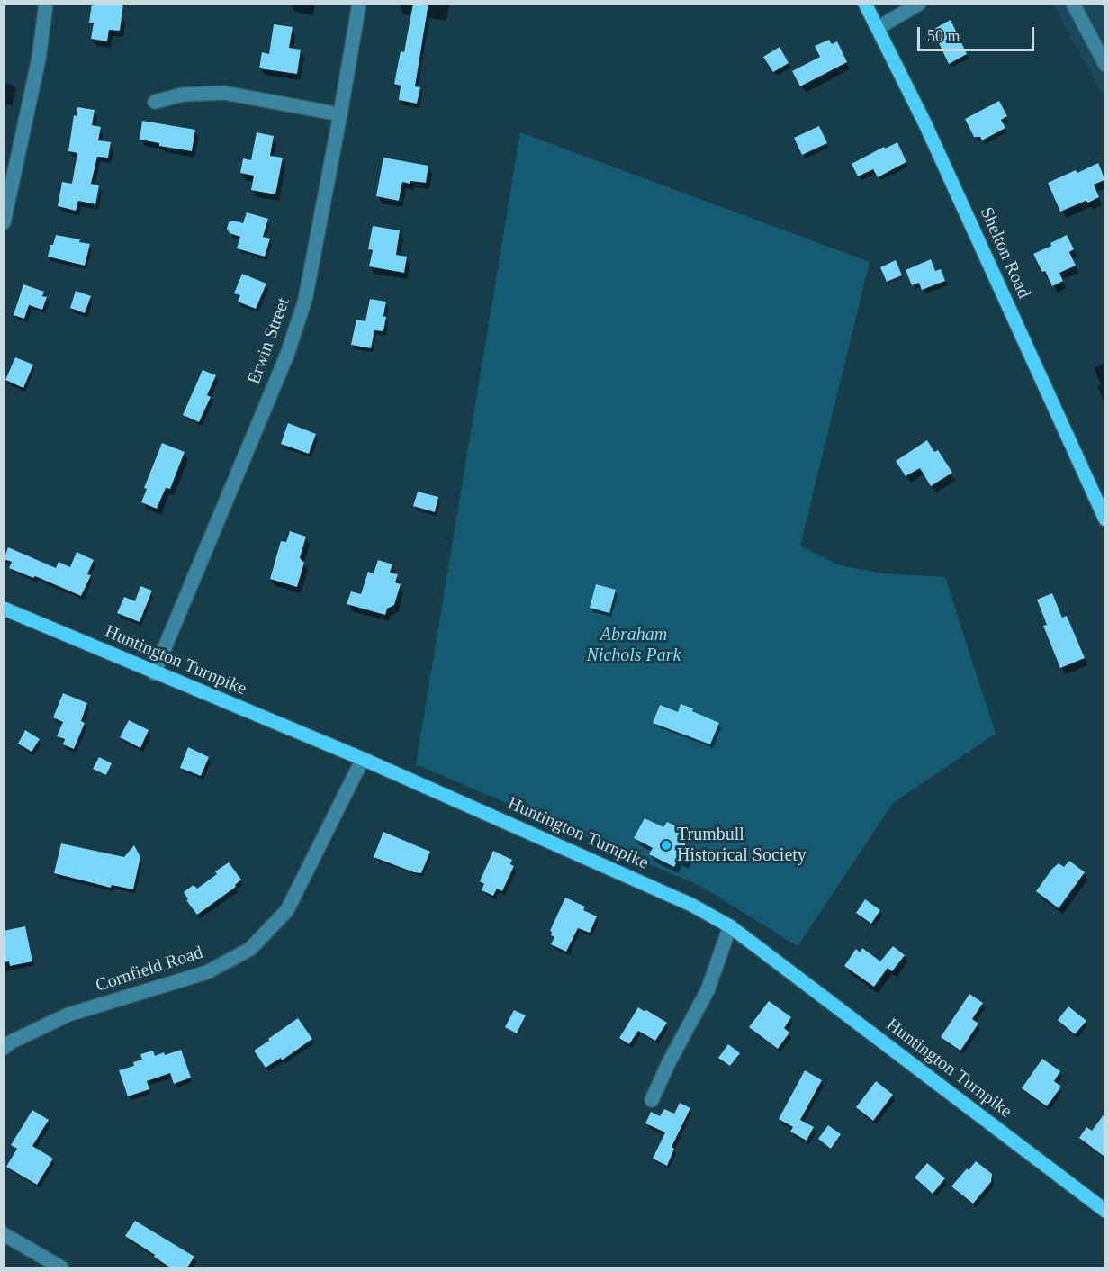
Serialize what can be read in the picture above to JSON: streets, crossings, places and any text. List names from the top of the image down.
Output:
{
  "streets": {
    "main road": ["Shelton Road", "Huntington Turnpike"],
    "street": ["Erwin Street", "Cornfield Road"]
  },
  "crossings": [
    ["Erwin Street", "Huntington Turnpike"],
    ["Huntington Turnpike", "Cornfield Road"]
  ],
  "parks": ["Abraham Nichols Park"],
  "places": ["Trumbull Historical Society"],
  "scale_bar": "50 m"
}
